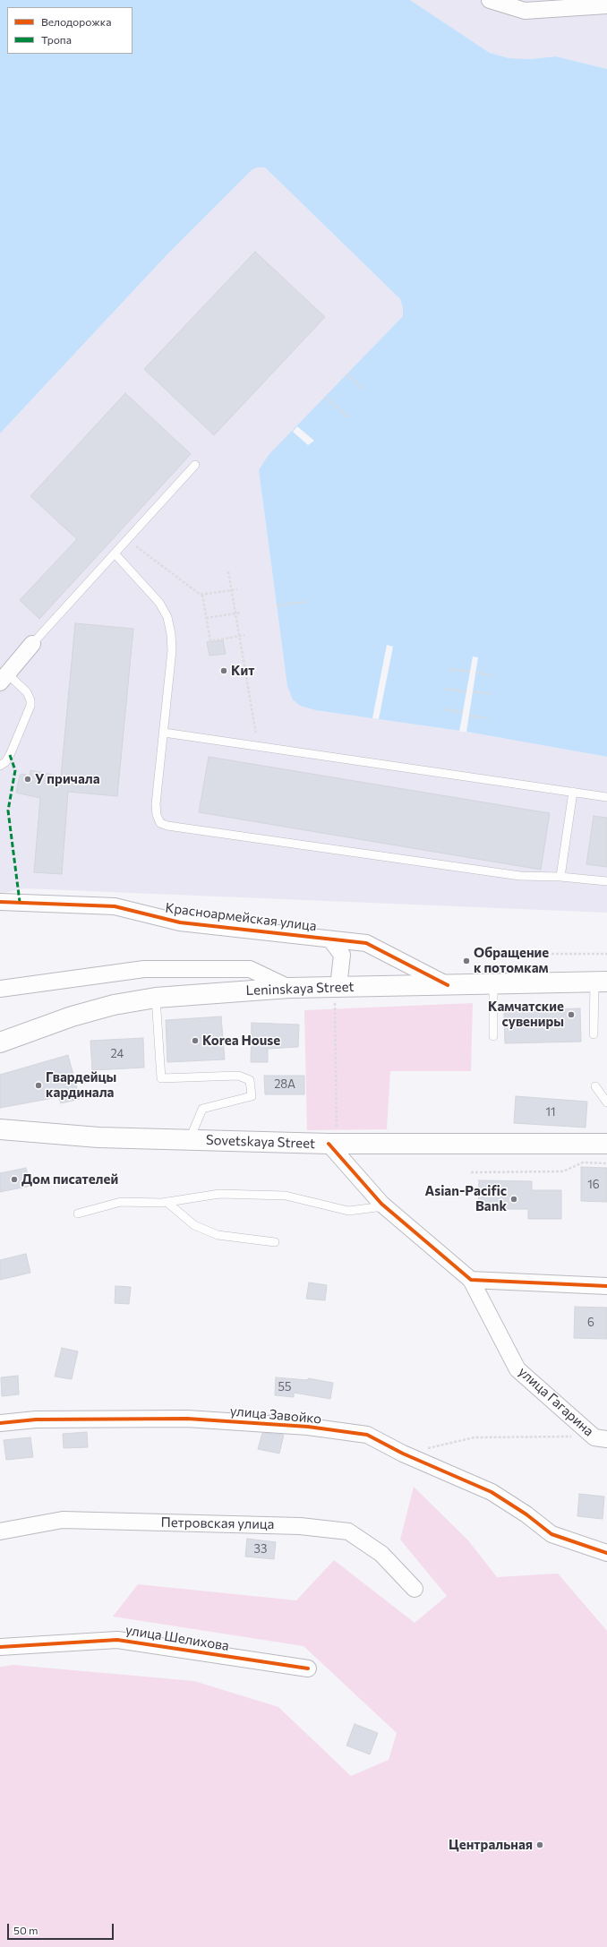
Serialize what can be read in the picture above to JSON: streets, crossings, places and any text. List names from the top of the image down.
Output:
{
  "streets": {
    "main road": ["Leninskaya Street", "Sovetskaya Street"],
    "street": [
      "Красноармейская улица",
      "улица Гагарина",
      "улица Завойко",
      "Петровская улица",
      "улица Шелихова"
    ]
  },
  "crossings": [
    ["Красноармейская улица", "Leninskaya Street"]
  ],
  "places": [
    "Кит",
    "У причала",
    "Обращение к потомкам",
    "Камчатские сувениры",
    "Korea House",
    "Гвардейцы кардинала",
    "Дом писателей",
    "Asian-Pacific Bank",
    "Центральная"
  ],
  "house_numbers": [
    "24",
    "28А",
    "11",
    "16",
    "6",
    "55",
    "33"
  ],
  "legend": ["Велодорожка", "Тропа"],
  "scale_bar": "50 m"
}
